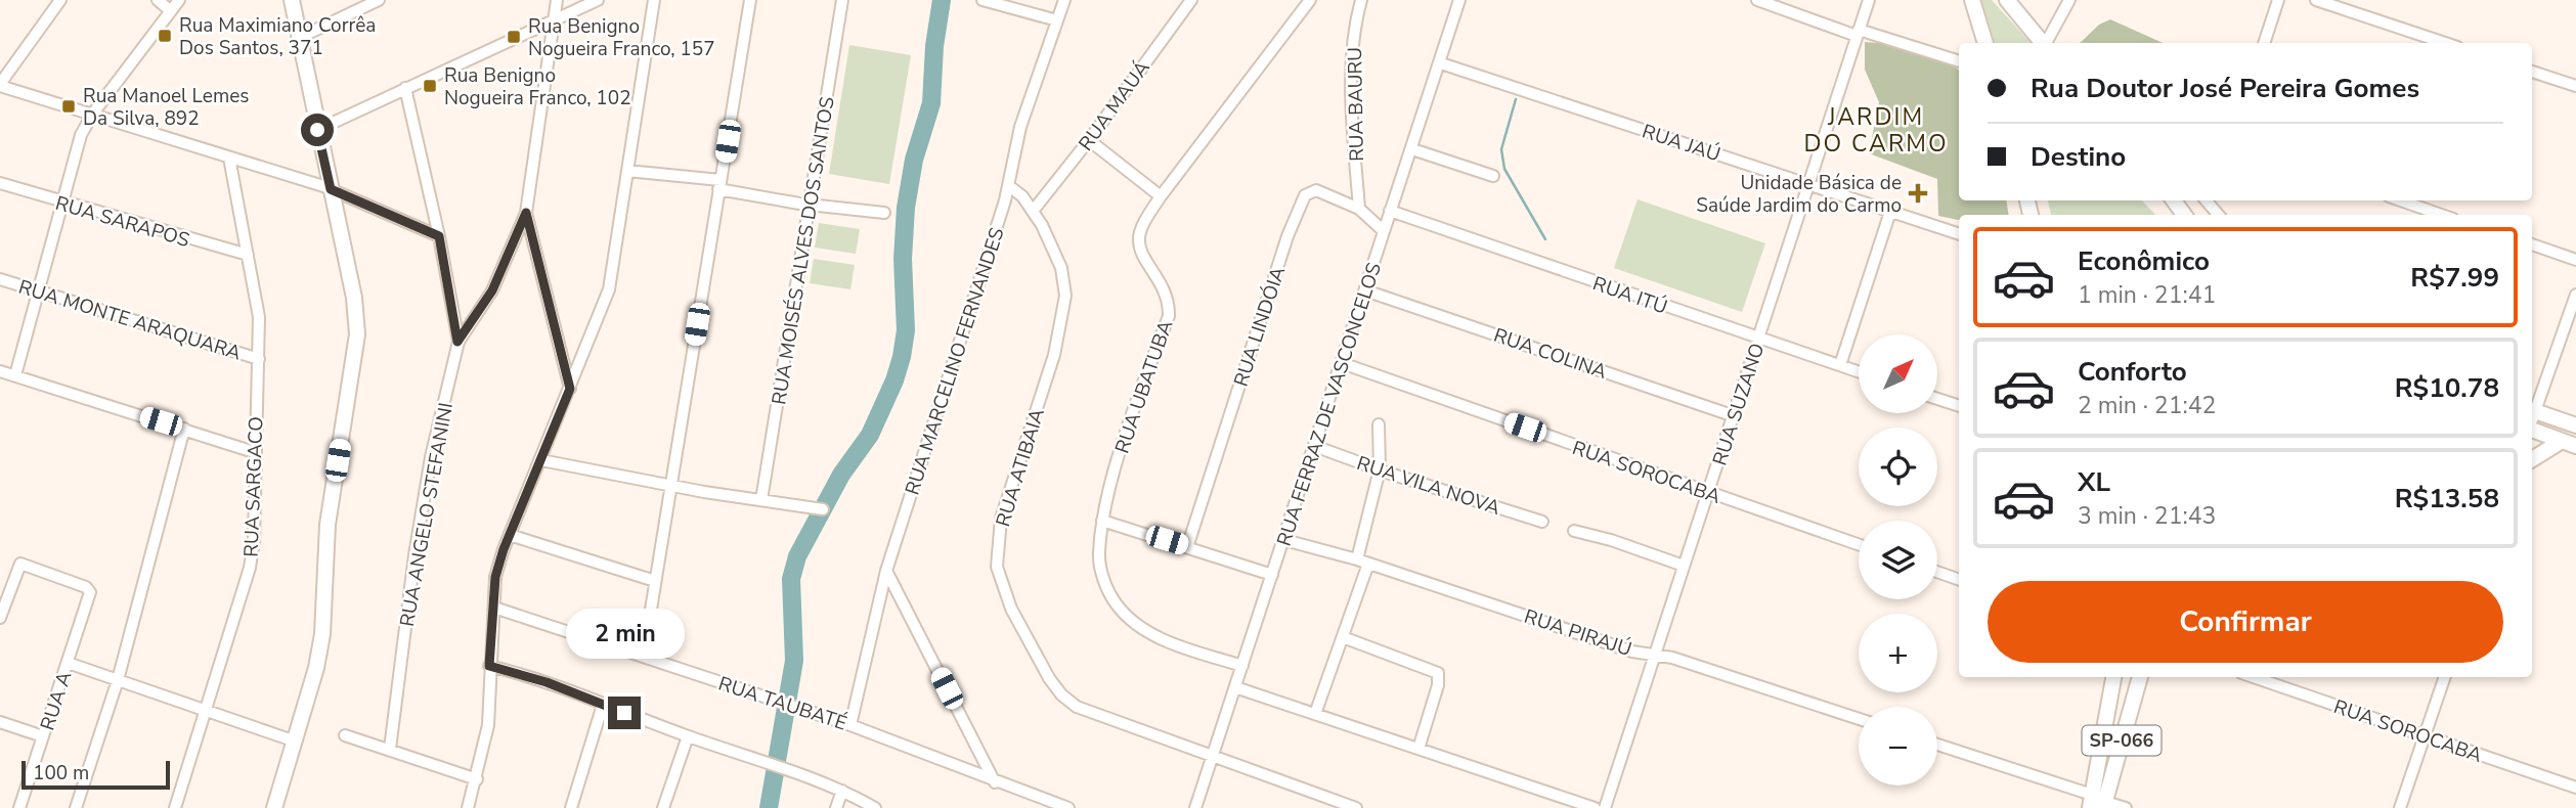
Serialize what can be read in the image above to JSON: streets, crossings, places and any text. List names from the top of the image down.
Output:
{
  "streets": {
    "main road": ["SP-066"],
    "street": [
      "RUA BAURU",
      "RUA MAUÁ",
      "RUA JAÚ",
      "RUA SARAPOS",
      "RUA MOISÉS ALVES DOS SANTOS",
      "RUA ITÚ",
      "RUA MONTE ARAQUARA",
      "RUA LINDÓIA",
      "RUA COLINA",
      "RUA MARCELINO FERNANDES",
      "RUA UBATUBA",
      "RUA FERRAZ DE VASCONCELOS",
      "RUA SUZANO",
      "RUA ATIBAIA",
      "RUA SOROCABA",
      "RUA VILA NOVA",
      "RUA SARGACO",
      "RUA ANGELO STEFANINI",
      "RUA PIRAJÚ",
      "RUA A",
      "RUA TAUBATÉ"
    ]
  },
  "crossings": [
    ["RUA BAURU", "RUA LINDÓIA"],
    ["RUA MAUÁ", "RUA ATIBAIA"],
    ["RUA JAÚ", "RUA FERRAZ DE VASCONCELOS"],
    ["RUA JAÚ", "RUA SUZANO"],
    ["RUA SARAPOS", "RUA SARGACO"],
    ["RUA ITÚ", "RUA FERRAZ DE VASCONCELOS"],
    ["RUA ITÚ", "RUA SUZANO"],
    ["RUA MONTE ARAQUARA", "RUA SARGACO"],
    ["RUA LINDÓIA", "RUA FERRAZ DE VASCONCELOS"],
    ["RUA COLINA", "RUA FERRAZ DE VASCONCELOS"],
    ["RUA COLINA", "RUA SUZANO"],
    ["RUA MARCELINO FERNANDES", "RUA ATIBAIA"],
    ["RUA MARCELINO FERNANDES", "RUA TAUBATÉ"],
    ["RUA UBATUBA", "RUA FERRAZ DE VASCONCELOS"],
    ["RUA FERRAZ DE VASCONCELOS", "RUA ATIBAIA"],
    ["RUA FERRAZ DE VASCONCELOS", "RUA SOROCABA"],
    ["RUA FERRAZ DE VASCONCELOS", "RUA VILA NOVA"],
    ["RUA FERRAZ DE VASCONCELOS", "RUA PIRAJÚ"],
    ["RUA SUZANO", "RUA SOROCABA"],
    ["RUA SUZANO", "RUA PIRAJÚ"]
  ],
  "districts": ["JARDIM DO CARMO"],
  "places": {
    "transit": [
      "Rua Maximiano Corrêa Dos Santos, 371",
      "Rua Benigno Nogueira Franco, 157",
      "Rua Benigno Nogueira Franco, 102",
      "Rua Manoel Lemes Da Silva, 892"
    ],
    "health": ["Unidade Básica de Saúde Jardim do Carmo"]
  },
  "scale_bar": "100 m",
  "north": "top right",
  "page": {
    "banner": ["Rua Doutor José Pereira Gomes", "Destino"],
    "list": [
      {
        "name": "Econômico",
        "note": "1 min · 21:41",
        "value": "R$7.99"
      },
      {
        "name": "Conforto",
        "note": "2 min · 21:42",
        "value": "R$10.78"
      },
      {
        "name": "XL",
        "note": "3 min · 21:43",
        "value": "R$13.58"
      }
    ],
    "map_buttons": ["+", "−"],
    "buttons": "Confirmar",
    "bubble": "2 min",
    "scale": "100 m"
  }
}
